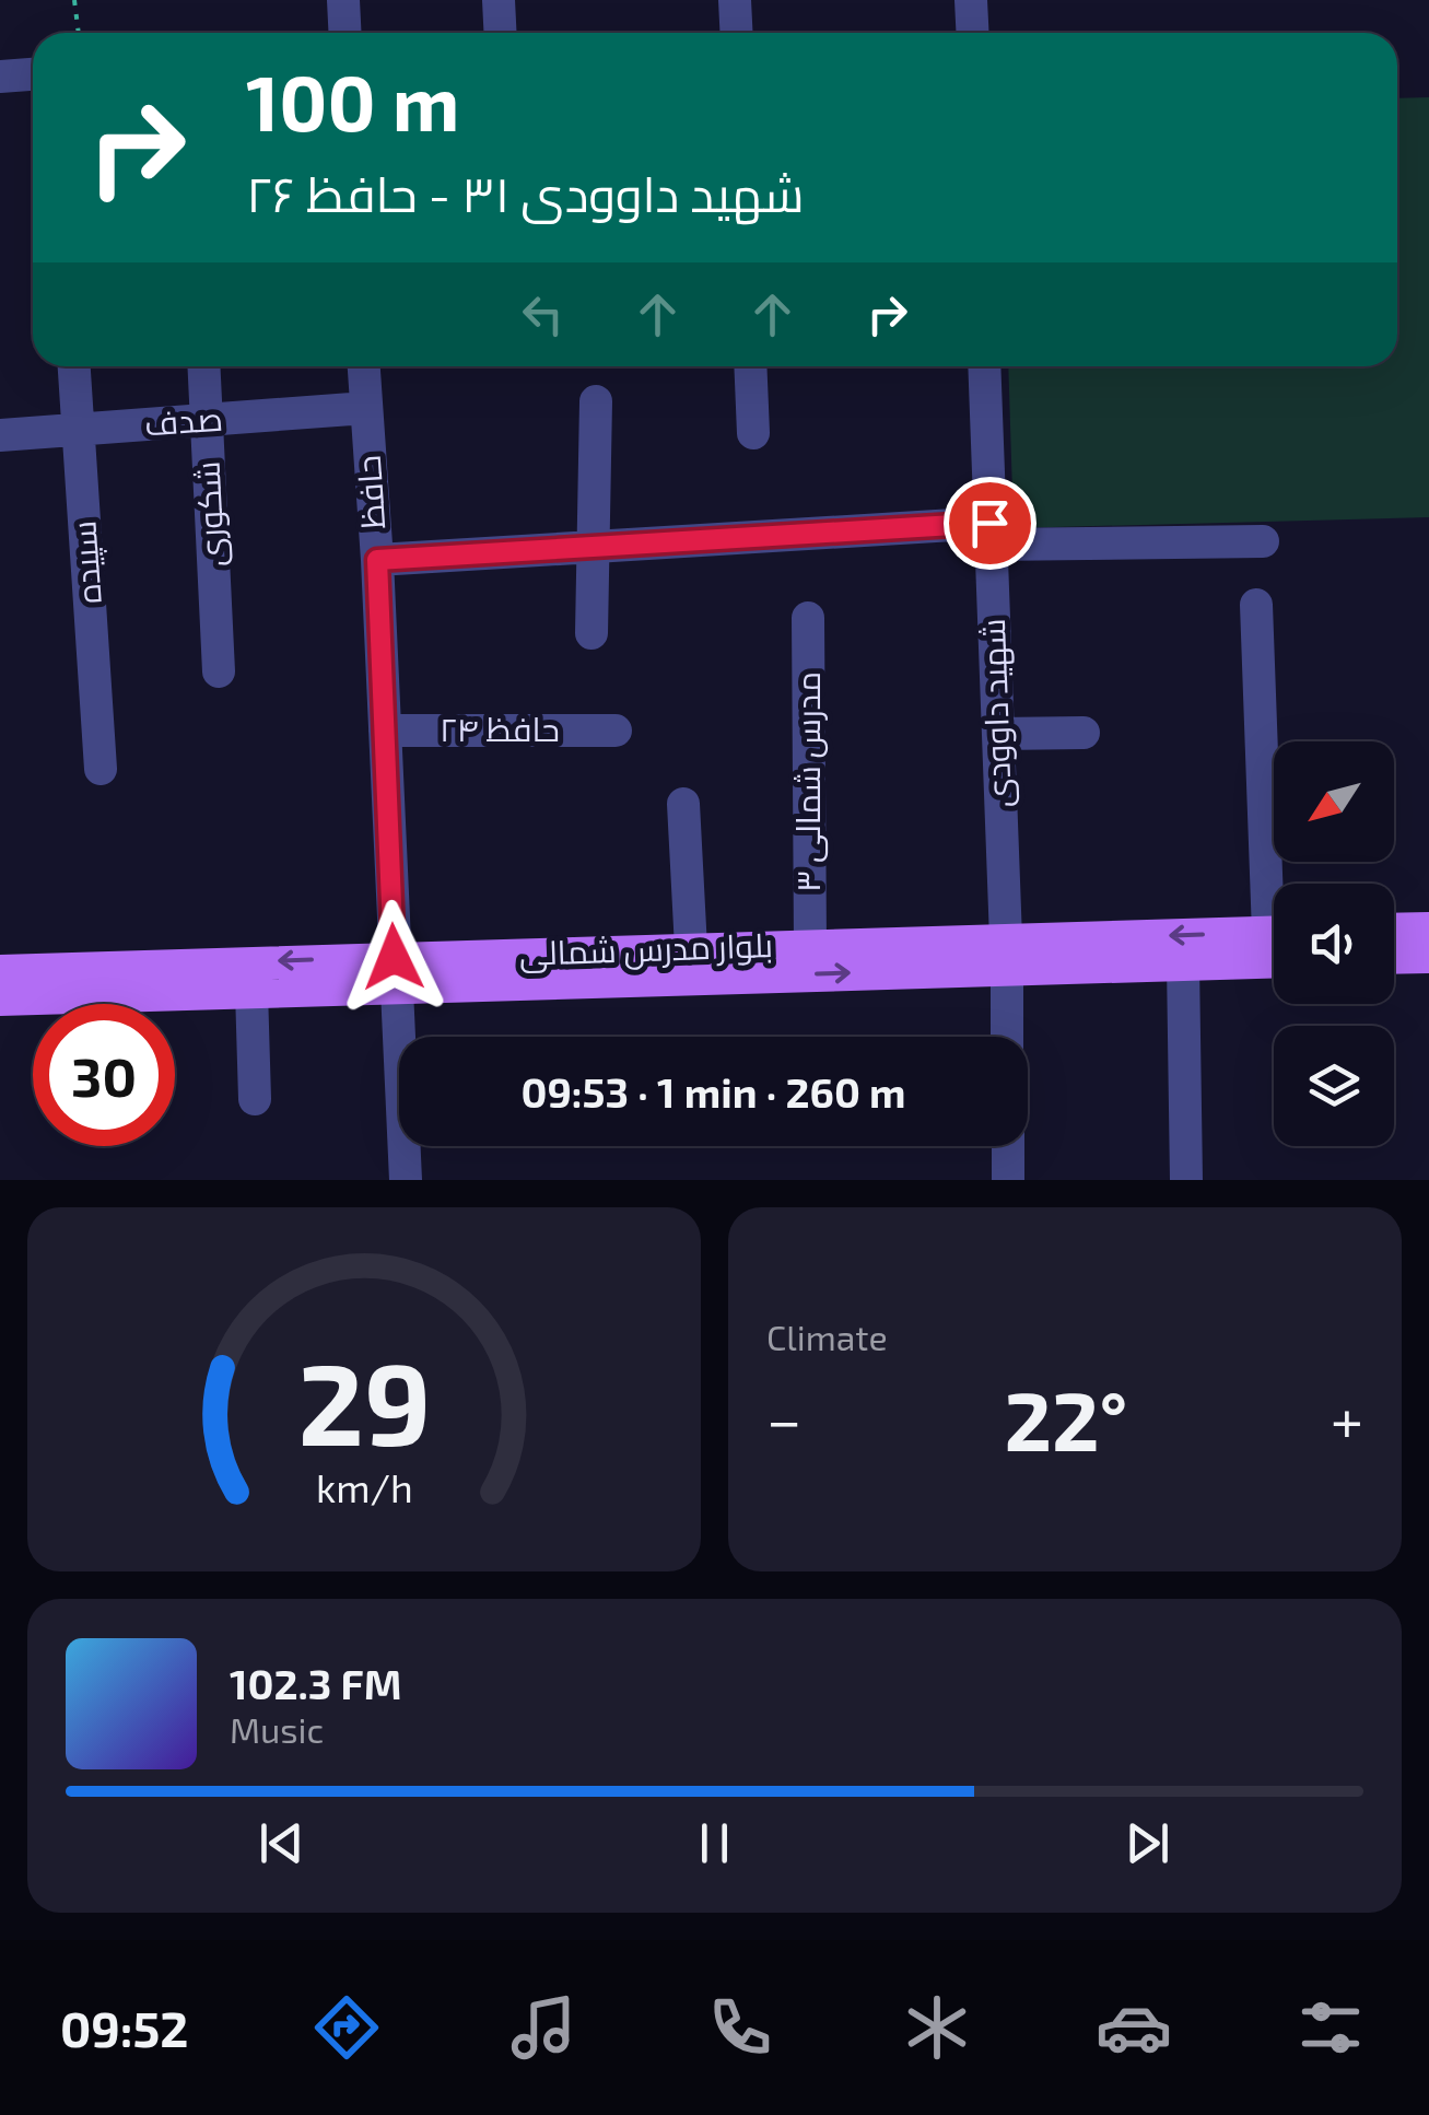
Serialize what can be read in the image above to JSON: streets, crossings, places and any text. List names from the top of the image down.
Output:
{
  "streets": {
    "main road": ["بلوار مدرس شمالی"],
    "street": [
      "صدف",
      "حافظ",
      "شکوری",
      "سپیده",
      "شهید داوودی",
      "حافظ ۲۴",
      "مدرس شمالی ۳"
    ]
  },
  "crossings": [
    ["صدف", "حافظ"],
    ["صدف", "شکوری"],
    ["صدف", "سپیده"],
    ["حافظ", "حافظ ۲۴"],
    ["حافظ", "بلوار مدرس شمالی"],
    ["شهید داوودی", "بلوار مدرس شمالی"],
    ["مدرس شمالی ۳", "بلوار مدرس شمالی"]
  ],
  "north": "bottom left",
  "page": {
    "turn": ["100 m", "شهید داوودی ۳۱ - حافظ ۲۶"],
    "limit": "30",
    "trip": "09:53 · 1 min · 260 m",
    "tile": "Climate",
    "heat": ["−", "22°", "+"],
    "song": ["102.3 FM", "Music"],
    "tabs": "09:52",
    "gauge": ["29", "km/h"]
  }
}
